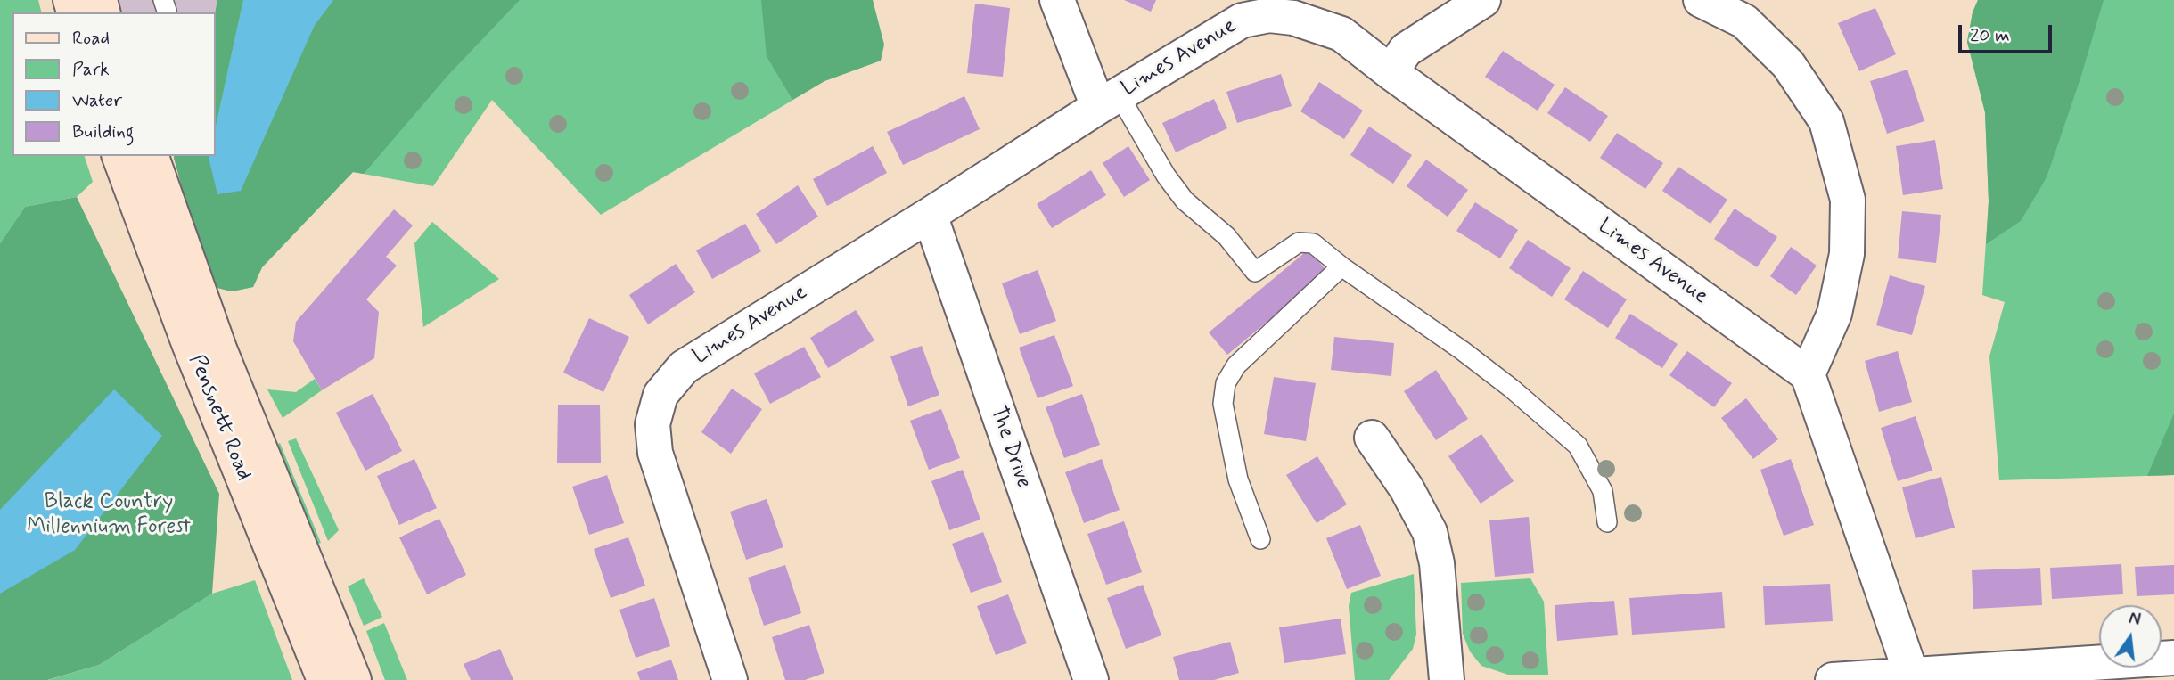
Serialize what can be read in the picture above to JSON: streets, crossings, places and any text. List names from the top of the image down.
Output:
{
  "streets": {
    "main road": ["Pensnett Road"],
    "street": ["Limes Avenue", "The Drive"]
  },
  "crossings": [
    ["Limes Avenue", "The Drive"]
  ],
  "parks": ["Black Country Millennium Forest"],
  "legend": [
    "Road",
    "Park",
    "Water",
    "Building"
  ],
  "scale_bar": "20 m",
  "north": "top"
}
